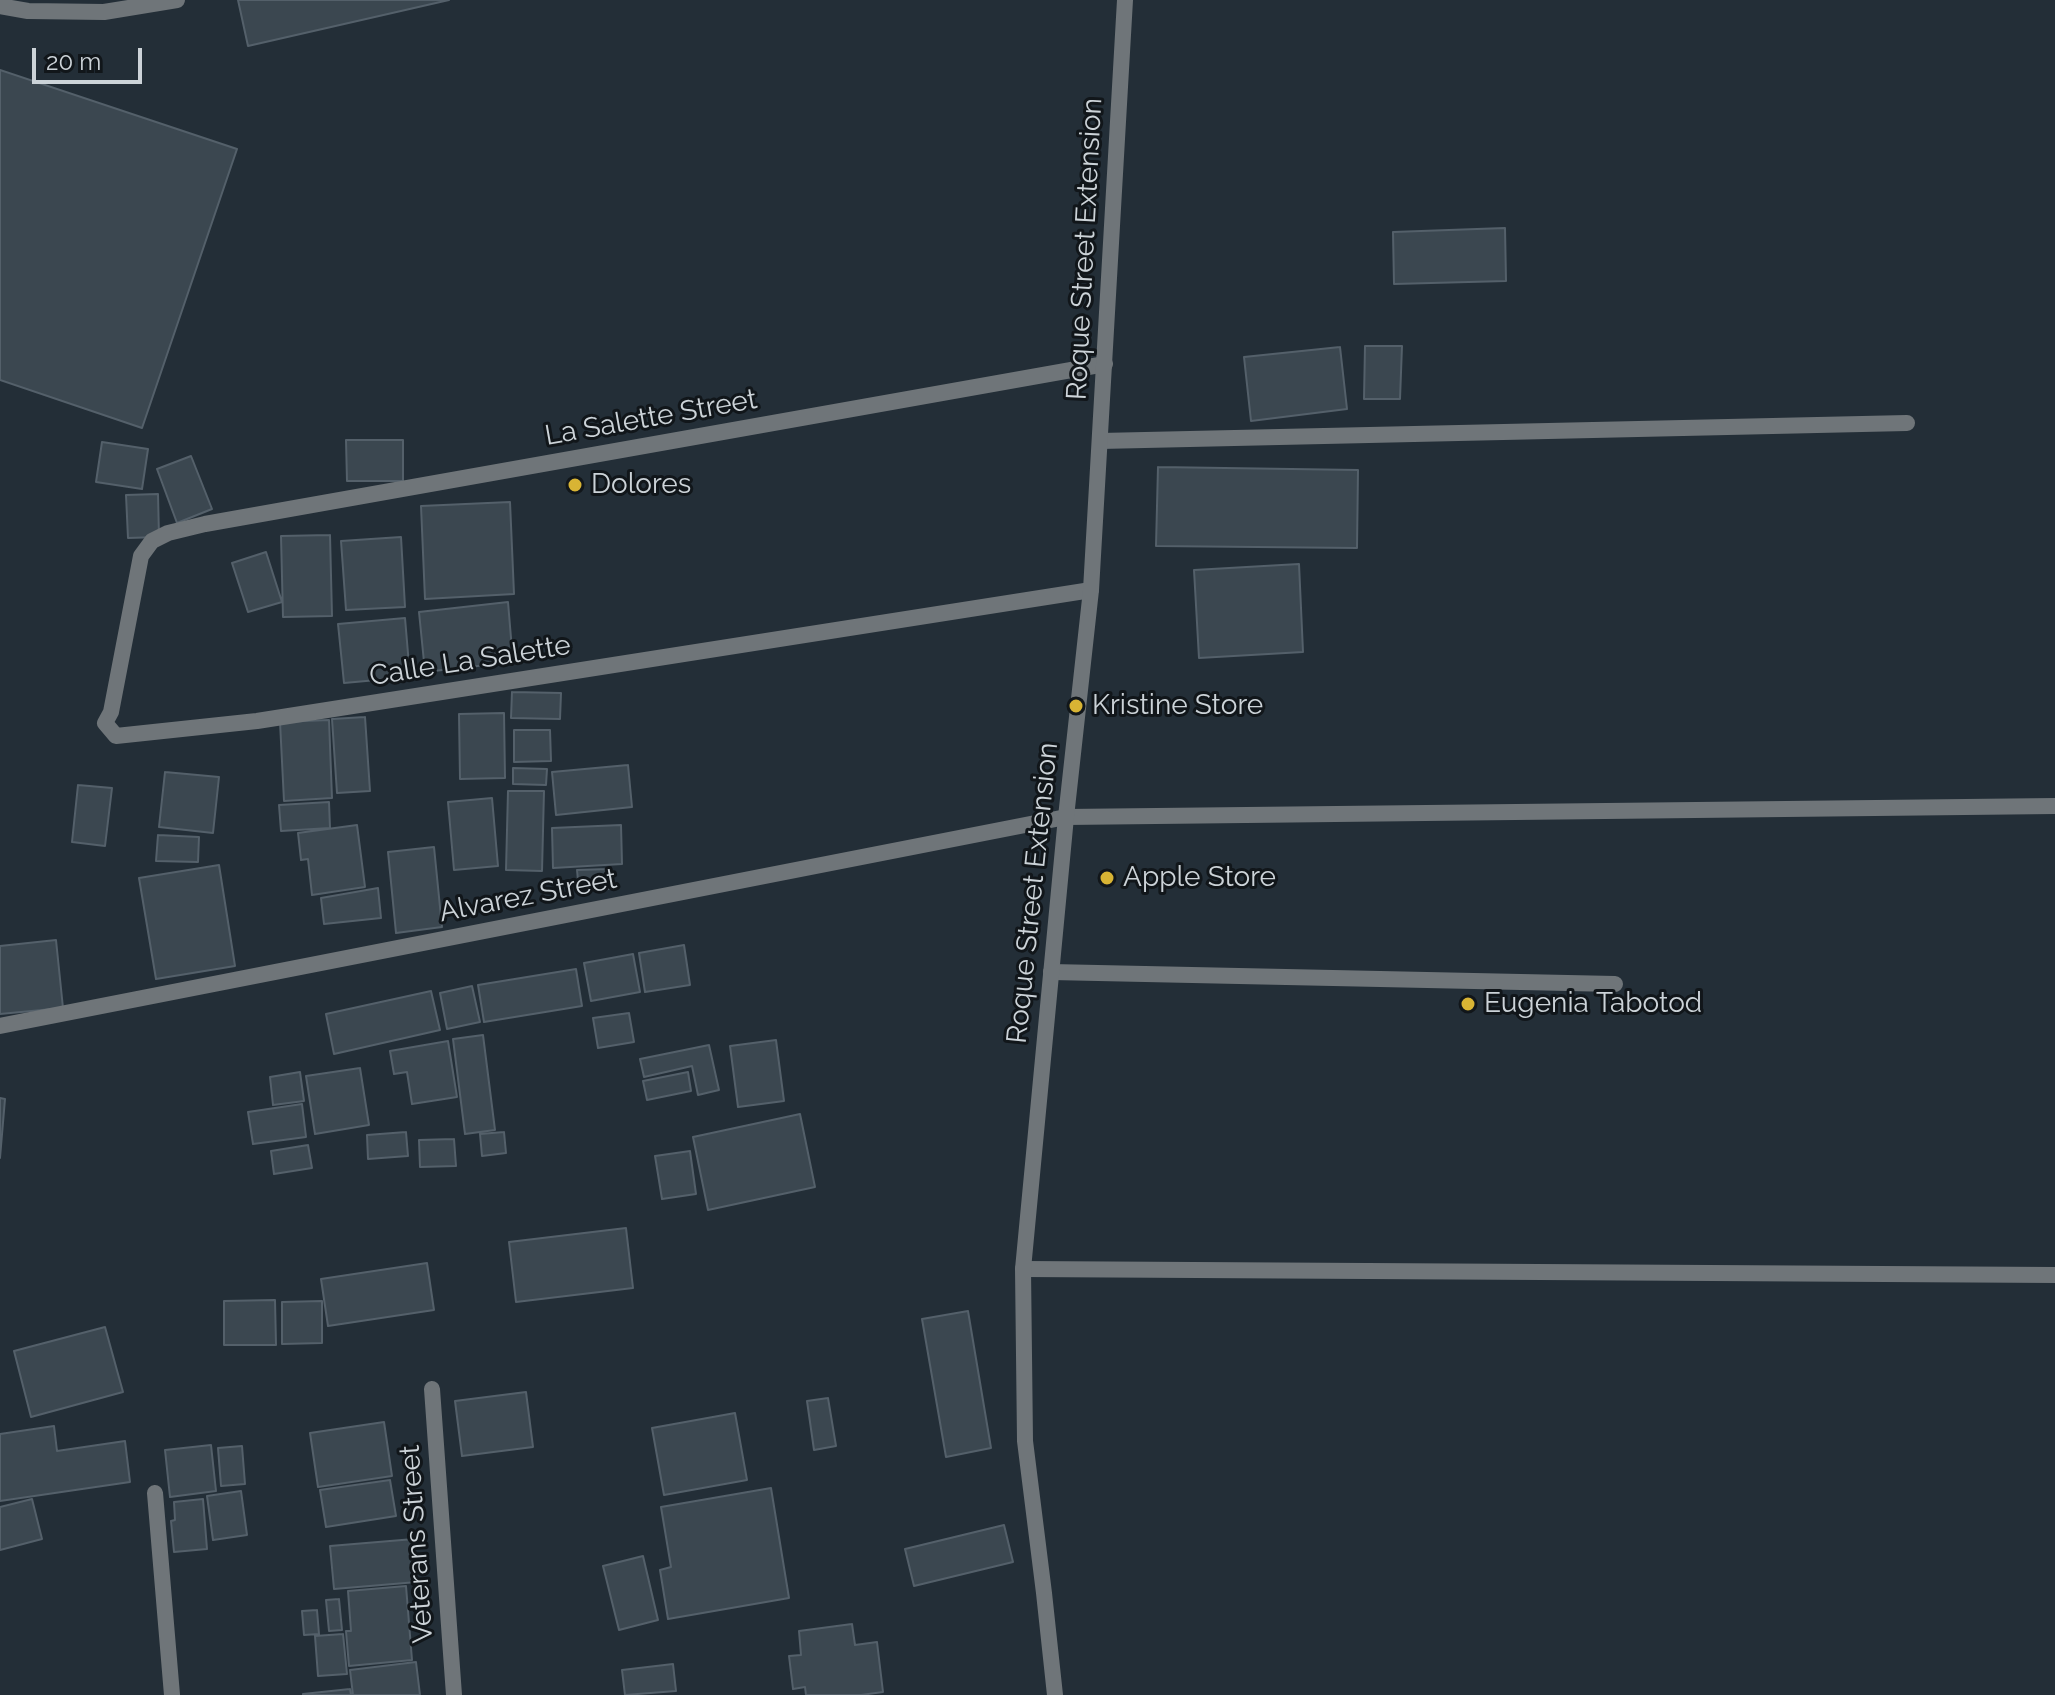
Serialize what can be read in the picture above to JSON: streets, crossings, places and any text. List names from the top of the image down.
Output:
{
  "streets": {
    "street": [
      "Roque Street Extension",
      "La Salette Street",
      "Calle La Salette",
      "Alvarez Street",
      "Veterans Street"
    ]
  },
  "crossings": [
    ["Roque Street Extension", "La Salette Street"],
    ["Roque Street Extension", "Calle La Salette"],
    ["Roque Street Extension", "Alvarez Street"],
    ["La Salette Street", "Calle La Salette"]
  ],
  "places": [
    "Dolores",
    "Kristine Store",
    "Apple Store",
    "Eugenia Tabotod"
  ],
  "scale_bar": "20 m"
}
